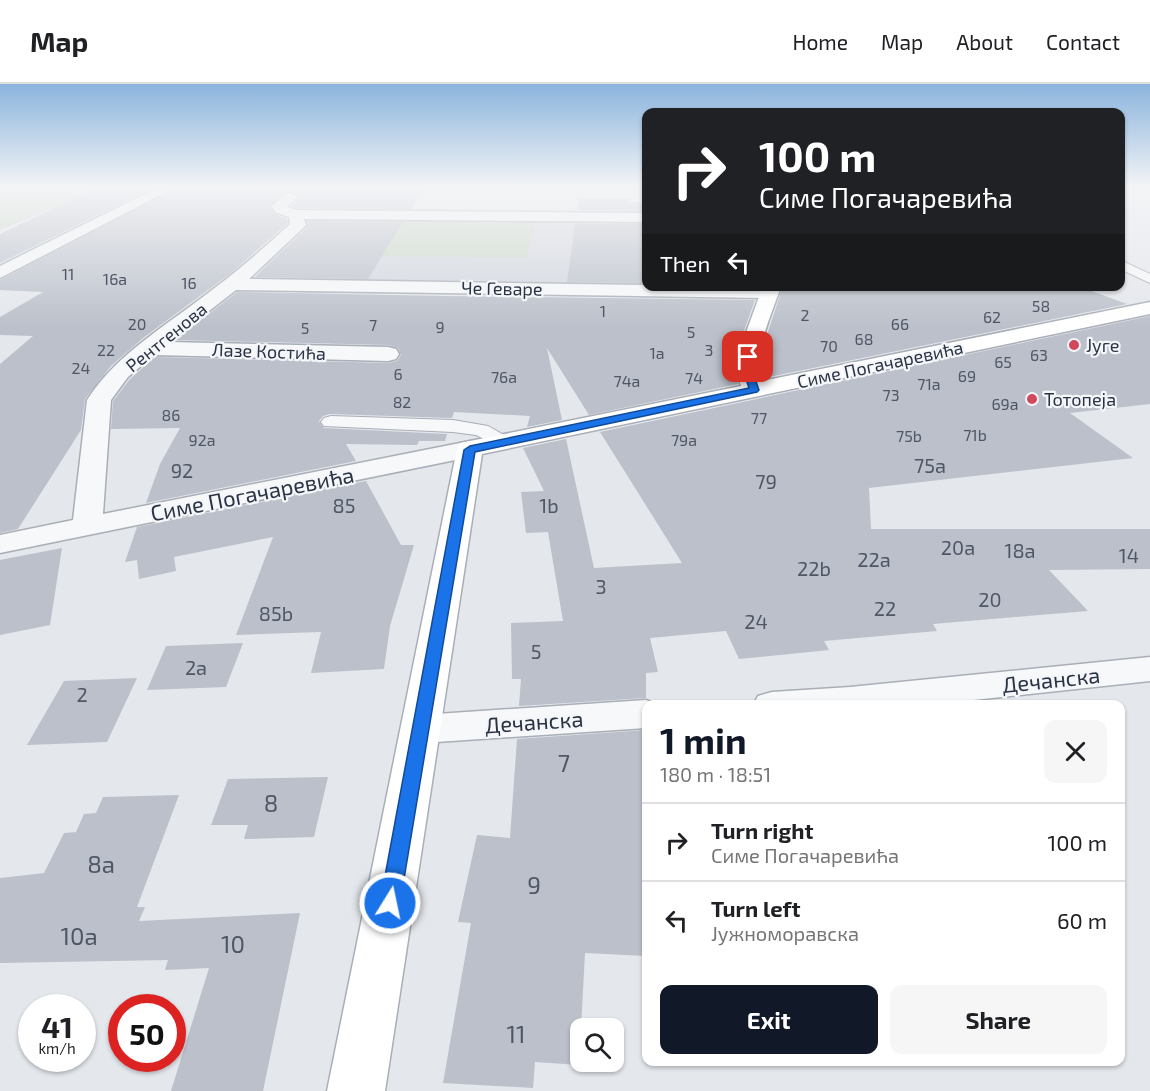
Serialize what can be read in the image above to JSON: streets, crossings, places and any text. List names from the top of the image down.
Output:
{
  "streets": {
    "main road": ["Симе Погачаревића"],
    "street": [
      "Че Геваре",
      "Рентгенова",
      "Лазе Костића",
      "Дечанска"
    ]
  },
  "crossings": [
    ["Че Геваре", "Рентгенова"],
    ["Рентгенова", "Лазе Костића"],
    ["Рентгенова", "Симе Погачаревића"]
  ],
  "places": ["Југе", "Тотопеја"],
  "house_numbers": [
    "11",
    "16a",
    "16",
    "58",
    "1",
    "2",
    "62",
    "20",
    "66",
    "7",
    "9",
    "5",
    "5",
    "68",
    "70",
    "22",
    "3",
    "1a",
    "63",
    "65",
    "24",
    "6",
    "69",
    "76a",
    "74",
    "74a",
    "71a",
    "73",
    "82",
    "69a",
    "86",
    "77",
    "71b",
    "75b",
    "92a",
    "79a",
    "75a",
    "92",
    "79",
    "85",
    "1b",
    "20a",
    "18a",
    "14",
    "22a",
    "22b",
    "3",
    "20",
    "22",
    "85b",
    "24",
    "5",
    "2a",
    "2",
    "7",
    "8",
    "8a",
    "9",
    "10a",
    "10",
    "11"
  ],
  "page": {
    "header": "Map",
    "nav": [
      "Home",
      "Map",
      "About",
      "Contact"
    ],
    "turn": ["100 m", "Симе Погачаревића"],
    "then": "Then",
    "heading": ["1 min", "180 m · 18:51"],
    "list": [
      {
        "name": "Turn right",
        "note": "Симе Погачаревића",
        "value": "100 m"
      },
      {
        "name": "Turn left",
        "note": "Јужноморавска",
        "value": "60 m"
      }
    ],
    "buttons": ["Exit", "Share"],
    "speed": "41 km/h",
    "limit": "50"
  }
}
